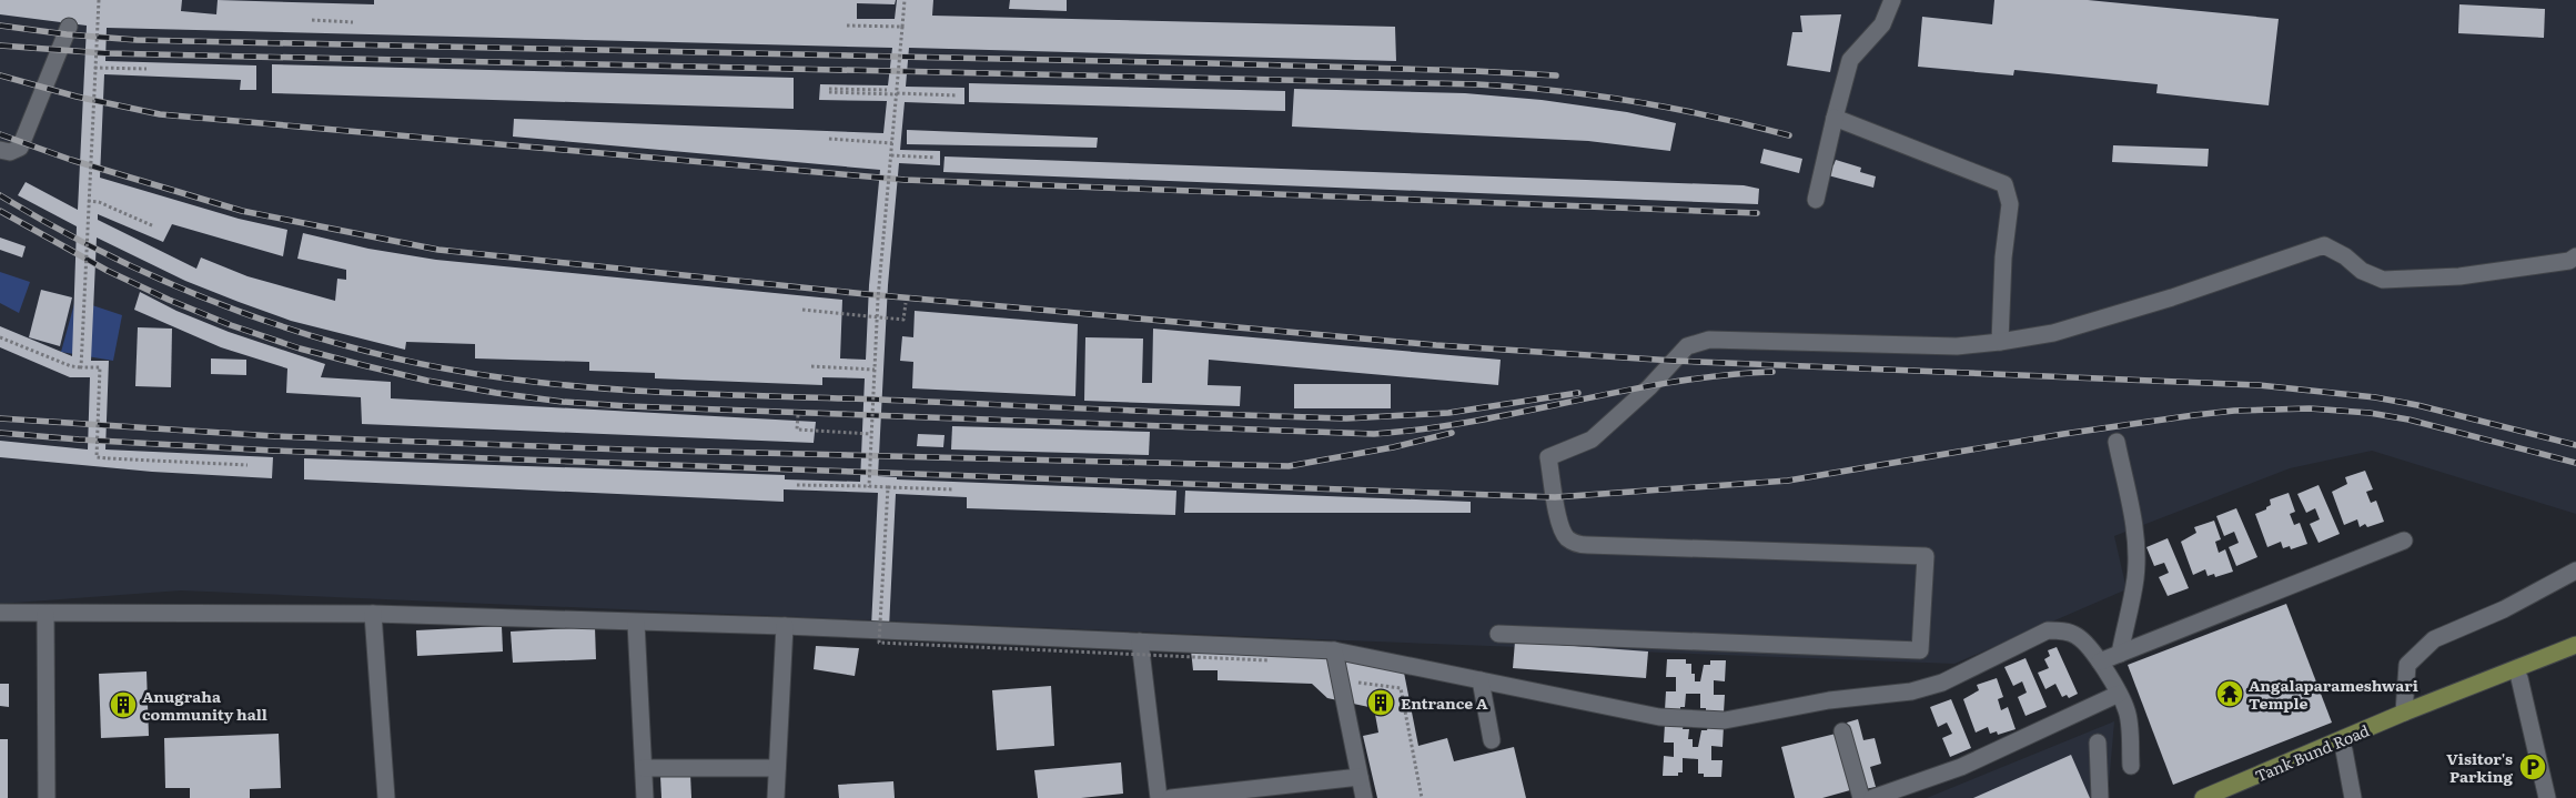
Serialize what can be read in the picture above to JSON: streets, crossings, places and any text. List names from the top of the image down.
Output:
{
  "streets": {
    "main road": ["Tank Bund Road"]
  },
  "places": {
    "temple": ["Angalaparameshwari Temple"],
    "building": ["Entrance A", "Anugraha community hall"],
    "parking": ["Visitor's Parking"]
  }
}
